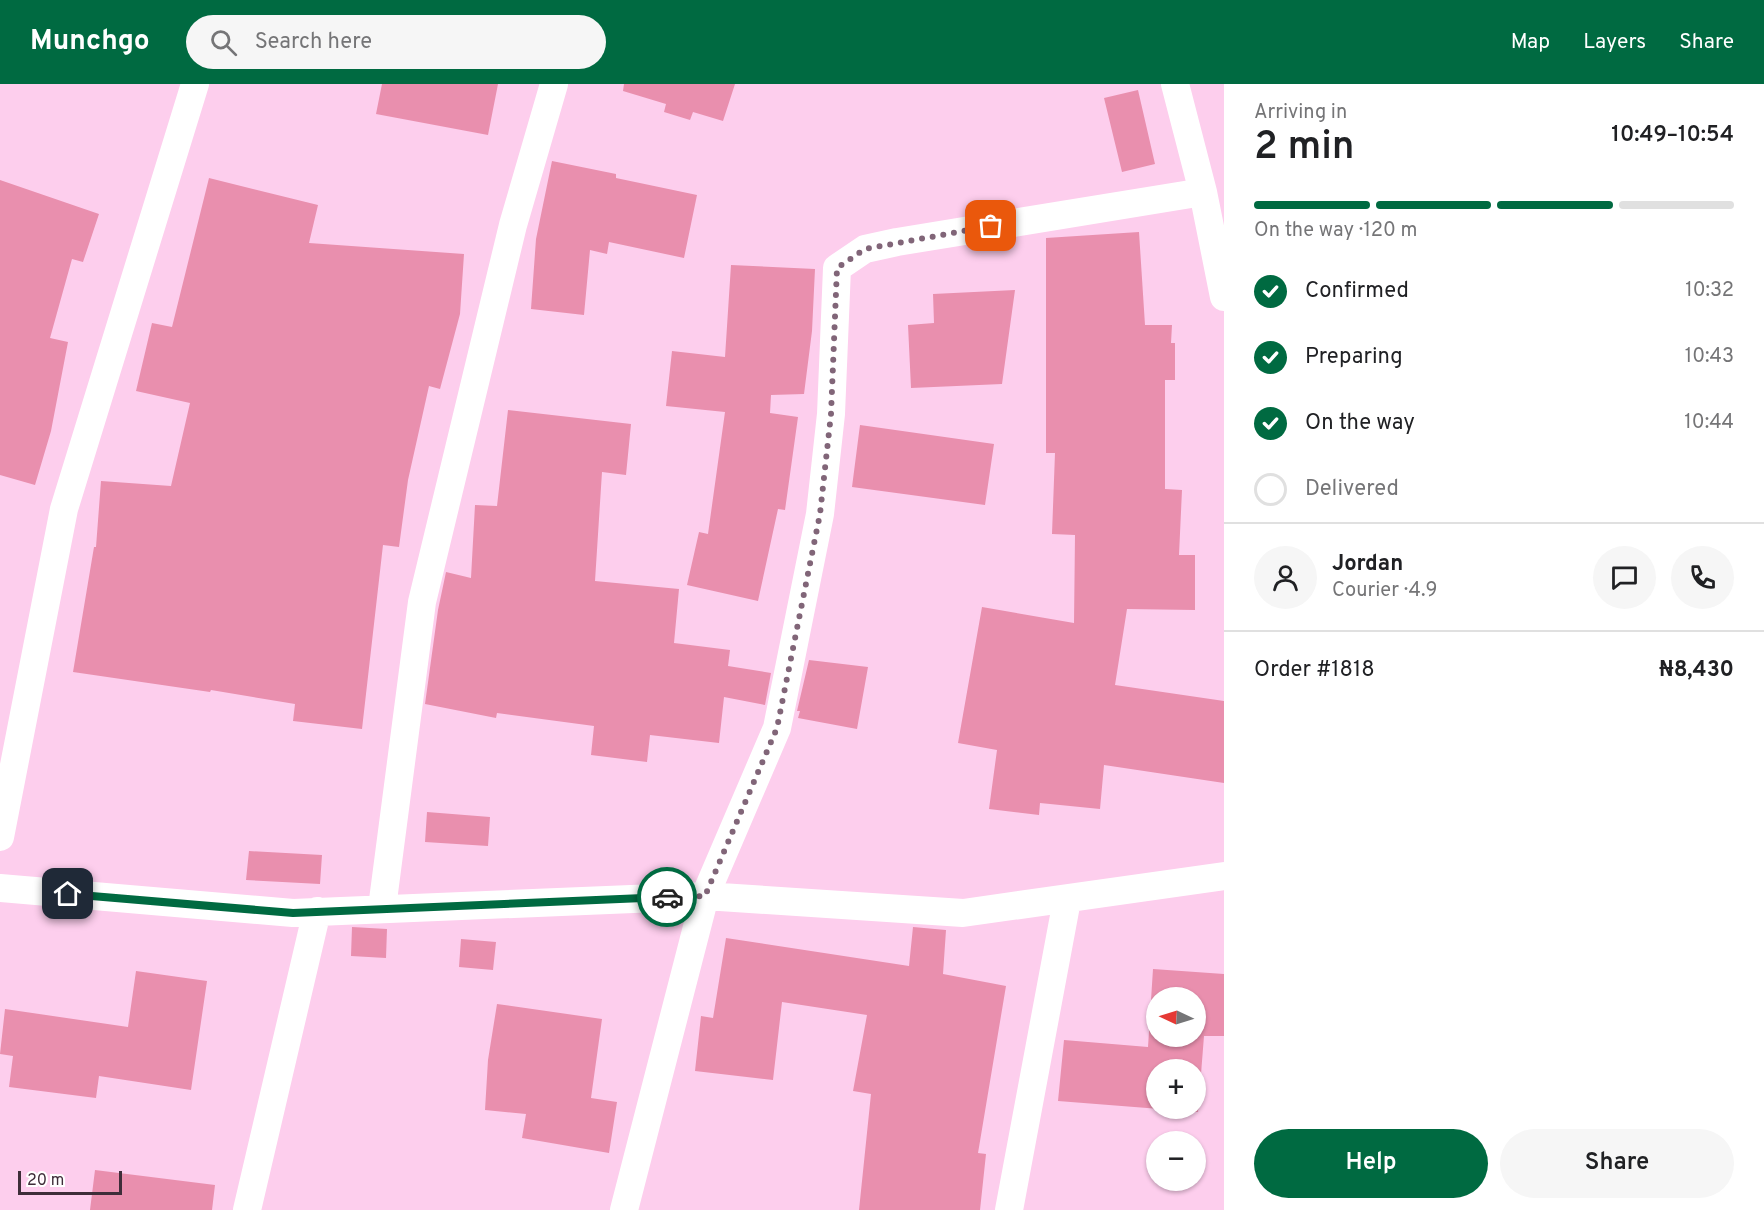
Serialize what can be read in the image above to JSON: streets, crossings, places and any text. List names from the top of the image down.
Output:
{
  "scale_bar": "20 m",
  "north": "left",
  "page": {
    "header": "Munchgo",
    "search": "Search here",
    "nav": ["Map", "Layers", "Share"],
    "heading": ["2 min", "Arriving in", "10:49–10:54"],
    "panel": [
      "Jordan",
      "Courier · 4.9",
      "Order #1818",
      "₦8,430"
    ],
    "bar": "On the way · 120 m",
    "list": [
      ["Confirmed", "10:32"],
      ["Preparing", "10:43"],
      ["On the way", "10:44"],
      "Delivered"
    ],
    "map_buttons": ["+", "−"],
    "buttons": ["Help", "Share"],
    "scale": "20 m"
  }
}
